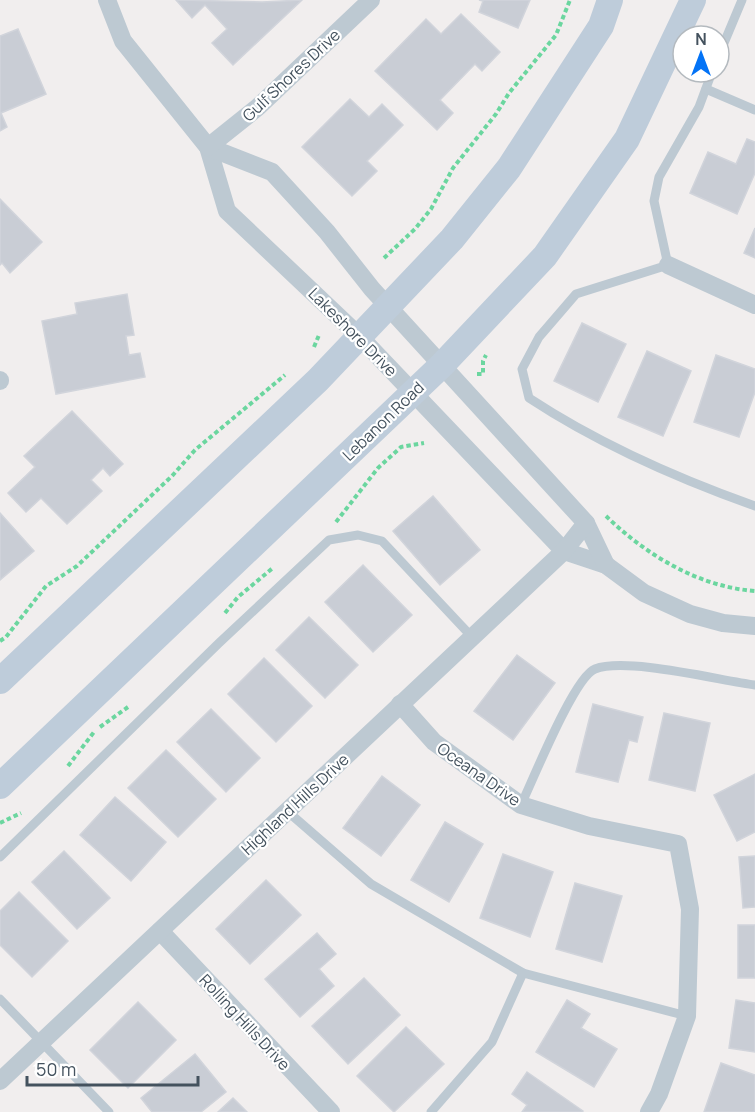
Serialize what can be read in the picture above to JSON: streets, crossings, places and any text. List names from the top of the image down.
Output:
{
  "streets": {
    "main road": ["Lebanon Road"],
    "street": [
      "Gulf Shores Drive",
      "Lakeshore Drive",
      "Oceana Drive",
      "Highland Hills Drive",
      "Rolling Hills Drive"
    ]
  },
  "crossings": [
    ["Gulf Shores Drive", "Lakeshore Drive"],
    ["Lakeshore Drive", "Lebanon Road"],
    ["Lakeshore Drive", "Highland Hills Drive"],
    ["Oceana Drive", "Highland Hills Drive"],
    ["Highland Hills Drive", "Rolling Hills Drive"]
  ],
  "scale_bar": "50 m",
  "north": "top"
}
